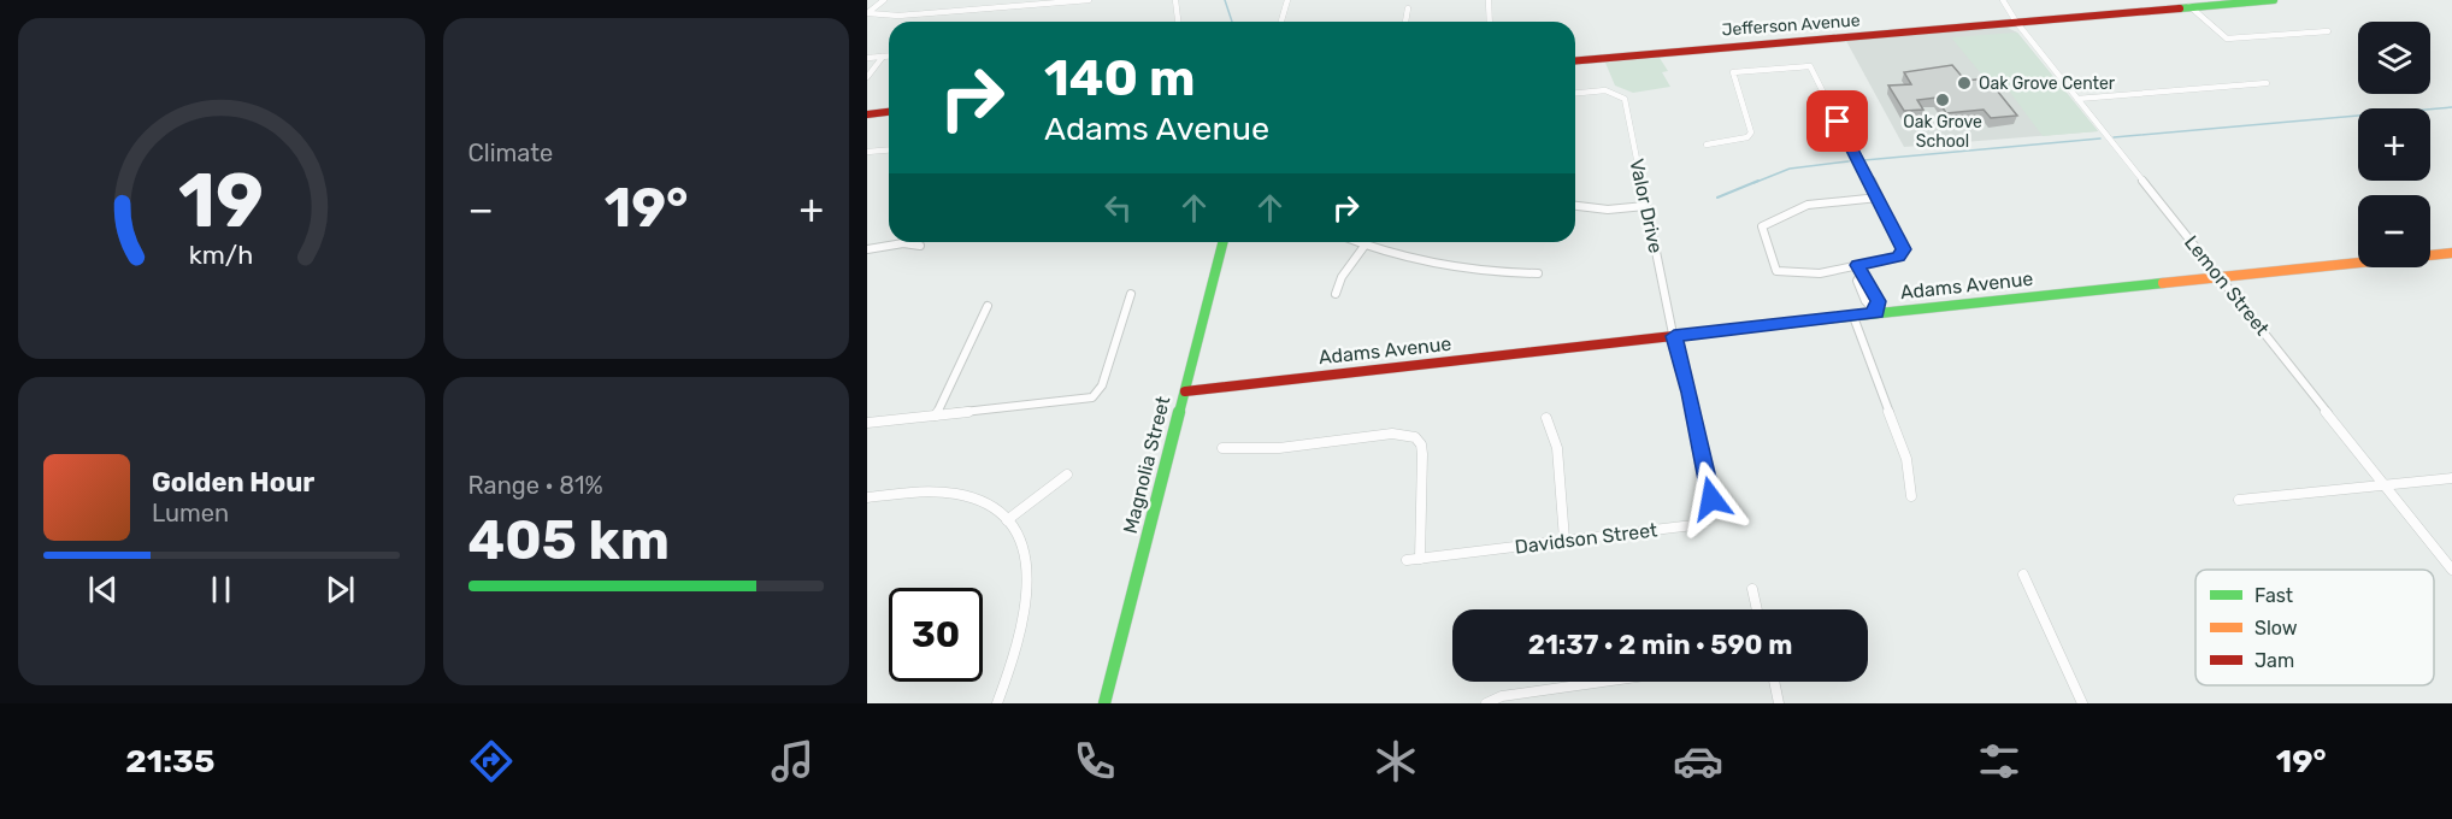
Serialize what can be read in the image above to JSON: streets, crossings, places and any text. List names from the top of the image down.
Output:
{
  "streets": {
    "main road": ["Jefferson Avenue", "Adams Avenue", "Magnolia Street"],
    "street": ["Valor Drive", "Lemon Street", "Davidson Street"]
  },
  "crossings": [
    ["Jefferson Avenue", "Lemon Street"],
    ["Valor Drive", "Adams Avenue"],
    ["Valor Drive", "Davidson Street"],
    ["Adams Avenue", "Lemon Street"],
    ["Adams Avenue", "Magnolia Street"],
    ["Adams Avenue", "Davidson Street"]
  ],
  "places": ["Oak Grove Center", "Oak Grove School"],
  "legend": ["Fast", "Slow", "Jam"],
  "page": {
    "tile": [
      "Climate",
      ["Range · 81%", "405 km"]
    ],
    "map_buttons": ["+", "−"],
    "turn": ["140 m", "Adams Avenue"],
    "heat": ["−", "19°", "+"],
    "song": ["Golden Hour", "Lumen"],
    "limit": "30",
    "trip": "21:37 · 2 min · 590 m",
    "tabs": ["21:35", "19°"],
    "gauge": ["19", "km/h"]
  }
}
